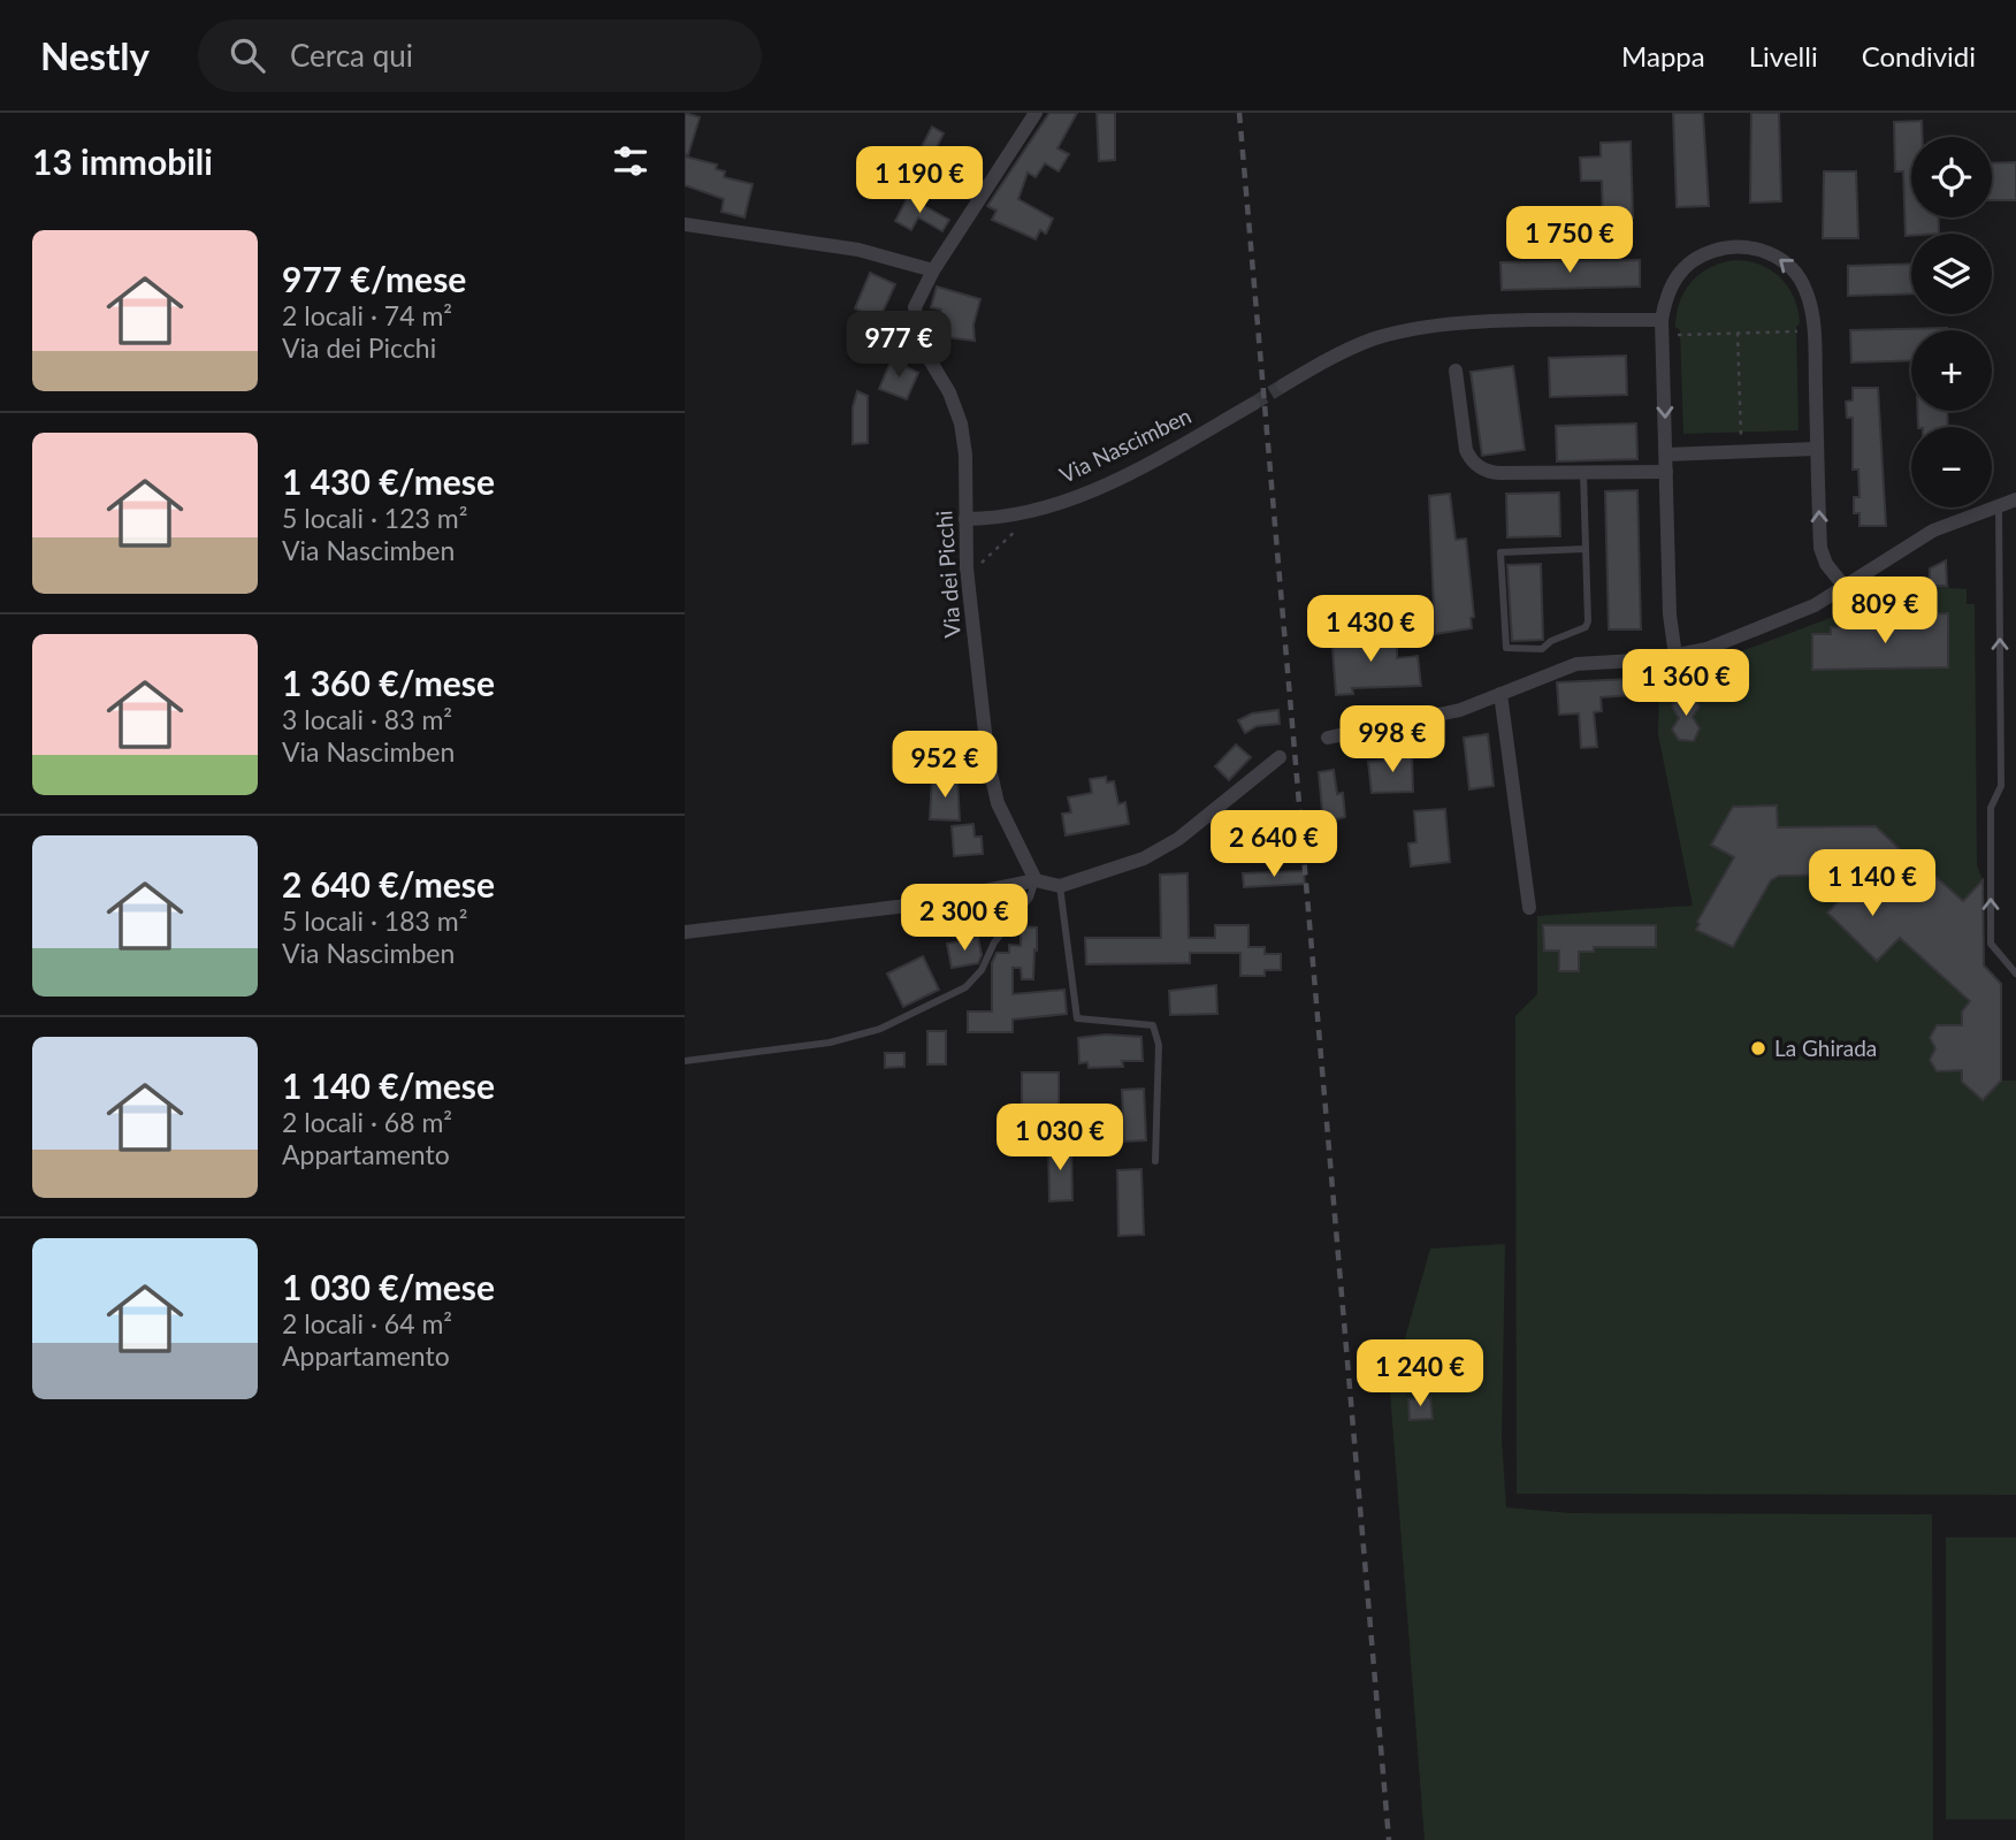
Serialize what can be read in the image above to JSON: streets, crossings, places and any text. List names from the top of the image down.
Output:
{
  "streets": {
    "street": ["Via Nascimben", "Via dei Picchi"]
  },
  "crossings": [
    ["Via Nascimben", "Via dei Picchi"]
  ],
  "places": ["La Ghirada"],
  "page": {
    "header": "Nestly",
    "search": "Cerca qui",
    "nav": ["Mappa", "Livelli", "Condividi"],
    "heading": "13 immobili",
    "map_buttons": ["+", "−"],
    "price": [
      "1 190 €",
      "1 750 €",
      "977 €",
      "809 €",
      "1 430 €",
      "1 360 €",
      "998 €",
      "952 €",
      "2 640 €",
      "1 140 €",
      "2 300 €",
      "1 030 €",
      "1 240 €"
    ],
    "list": [
      {
        "name": "977 €/mese",
        "note": "2 locali · 74 m² · Via dei Picchi"
      },
      {
        "name": "1 430 €/mese",
        "note": "5 locali · 123 m² · Via Nascimben"
      },
      {
        "name": "1 360 €/mese",
        "note": "3 locali · 83 m² · Via Nascimben"
      },
      {
        "name": "2 640 €/mese",
        "note": "5 locali · 183 m² · Via Nascimben"
      },
      {
        "name": "1 140 €/mese",
        "note": "2 locali · 68 m² · Appartamento"
      },
      {
        "name": "1 030 €/mese",
        "note": "2 locali · 64 m² · Appartamento"
      }
    ]
  }
}
